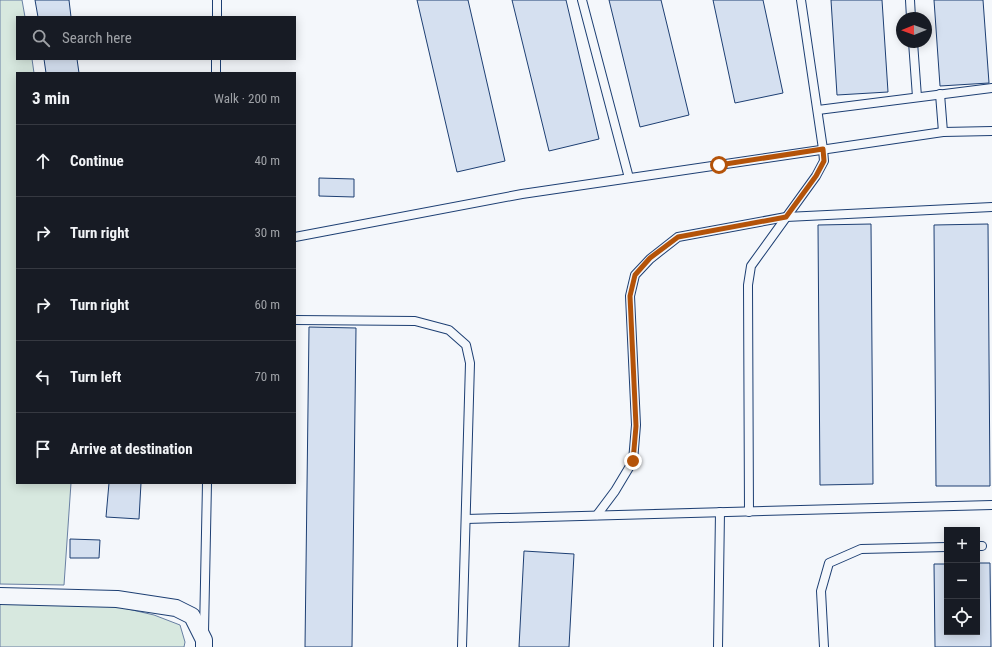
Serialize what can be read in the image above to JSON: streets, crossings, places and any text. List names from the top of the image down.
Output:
{
  "north": "left",
  "page": {
    "search": "Search here",
    "heading": ["3 min", "Walk · 200 m"],
    "list": [
      ["Continue", "40 m"],
      ["Turn right", "30 m"],
      ["Turn right", "60 m"],
      ["Turn left", "70 m"],
      "Arrive at destination"
    ],
    "map_buttons": ["+", "−"]
  }
}
